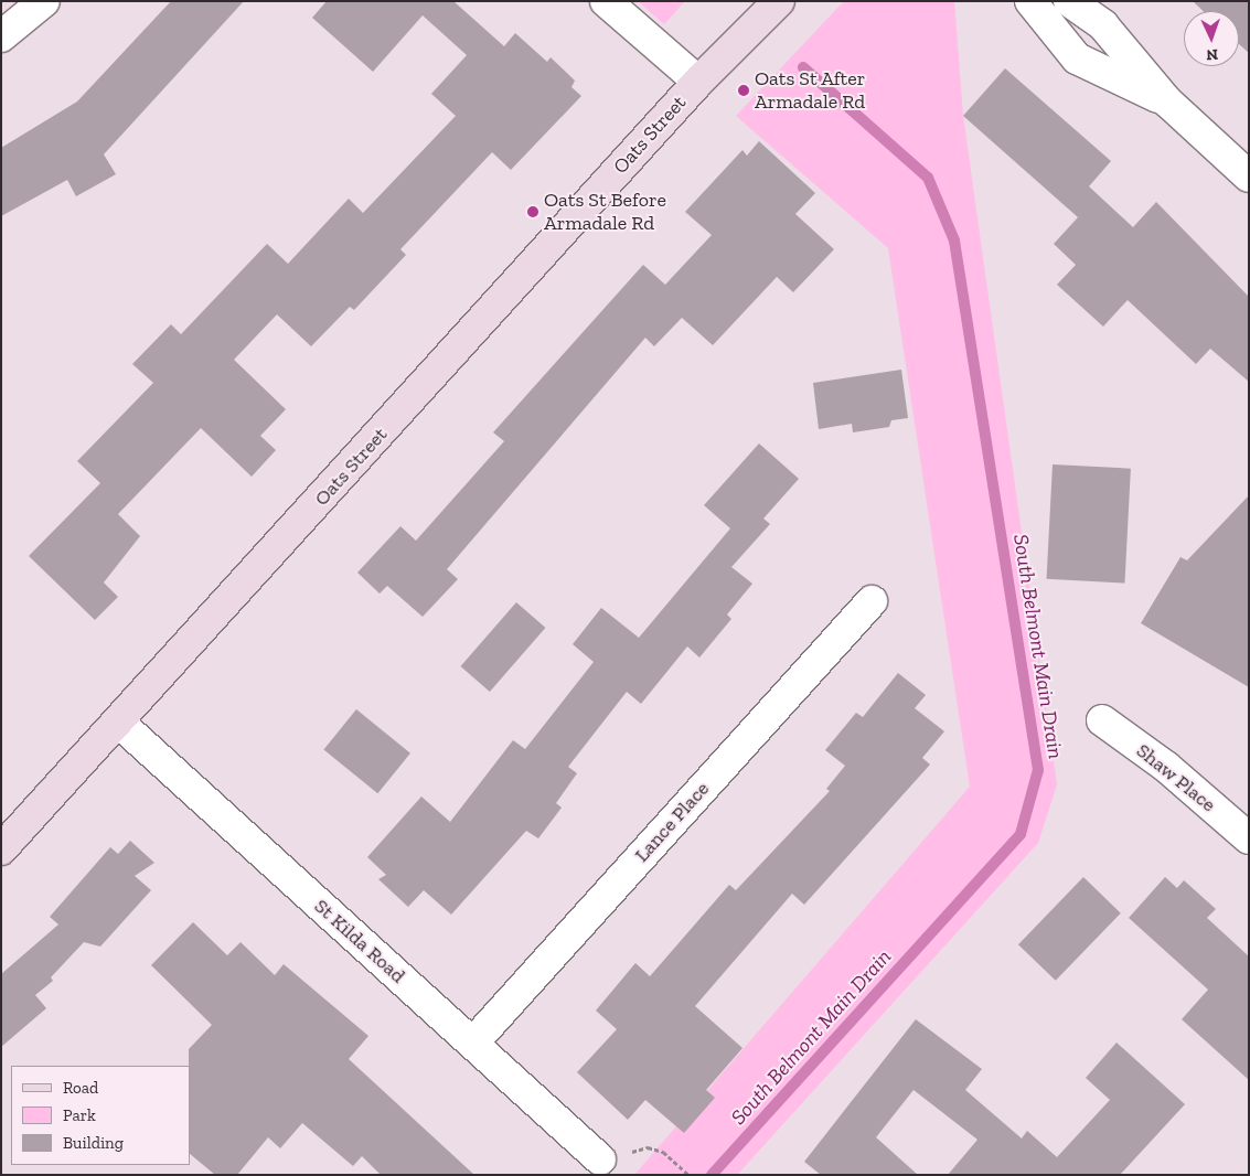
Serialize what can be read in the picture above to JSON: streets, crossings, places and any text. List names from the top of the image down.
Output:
{
  "streets": {
    "street": [
      "Oats Street",
      "Shaw Place",
      "Lance Place",
      "St Kilda Road"
    ]
  },
  "crossings": [
    ["Oats Street", "St Kilda Road"],
    ["Lance Place", "St Kilda Road"]
  ],
  "water": ["South Belmont Main Drain"],
  "places": ["Oats St After Armadale Rd", "Oats St Before Armadale Rd"],
  "legend": ["Road", "Park", "Building"],
  "north": "bottom"
}
